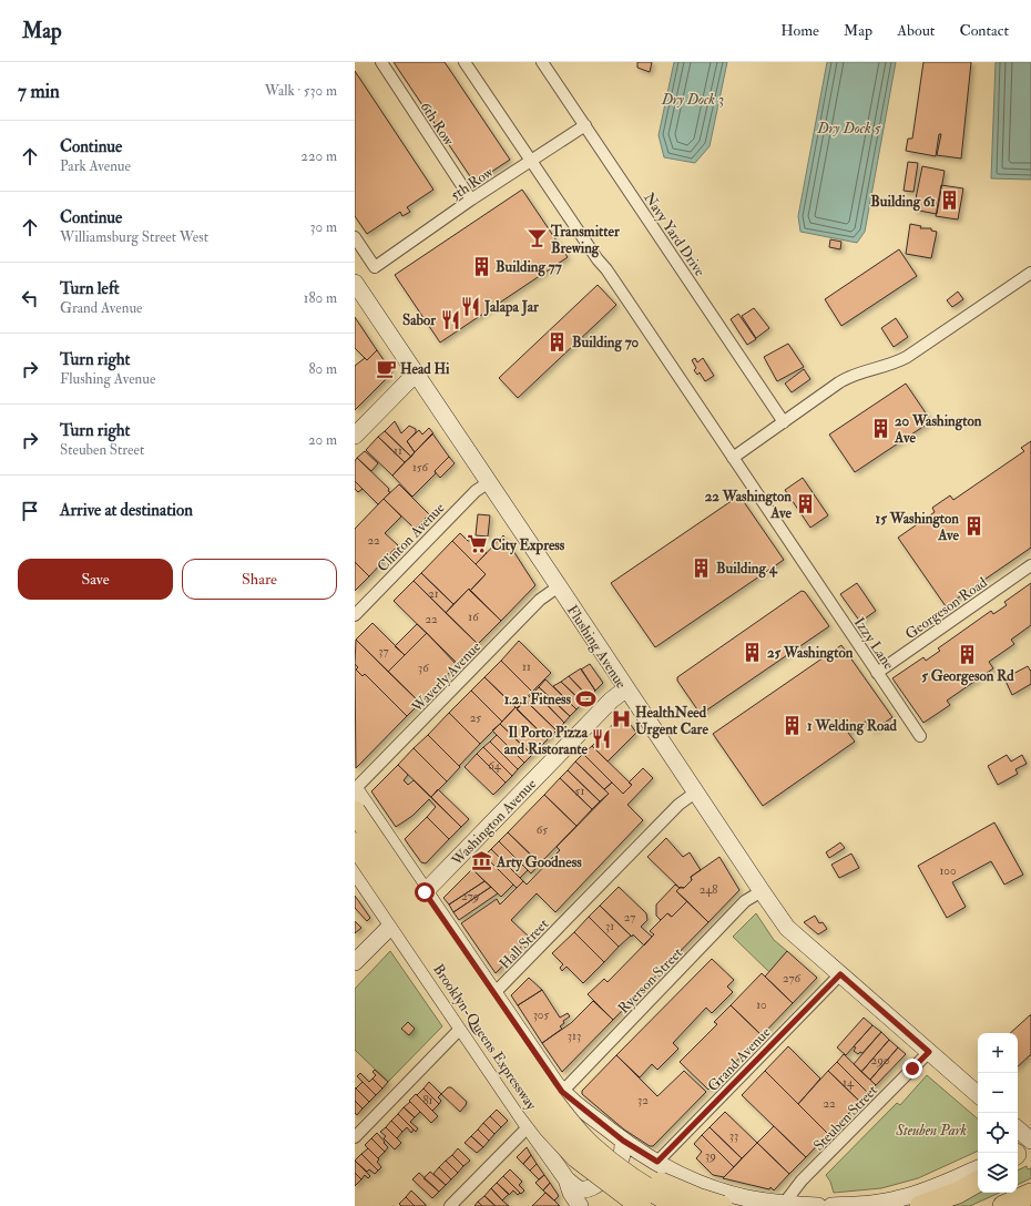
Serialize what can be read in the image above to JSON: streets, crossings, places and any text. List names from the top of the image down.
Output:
{
  "streets": {
    "highway": ["Brooklyn-Queens Expressway"],
    "main road": ["Flushing Avenue", "Washington Avenue"],
    "street": [
      "6th Row",
      "5th Row",
      "Navy Yard Drive",
      "Clinton Avenue",
      "Georgeson Road",
      "Izzy Lane",
      "Waverly Avenue",
      "Hall Street",
      "Ryerson Street",
      "Grand Avenue",
      "Steuben Street"
    ]
  },
  "crossings": [
    ["6th Row", "5th Row"],
    ["5th Row", "Navy Yard Drive"],
    ["Clinton Avenue", "Flushing Avenue"],
    ["Georgeson Road", "Izzy Lane"],
    ["Flushing Avenue", "Waverly Avenue"],
    ["Flushing Avenue", "Washington Avenue"],
    ["Flushing Avenue", "Hall Street"],
    ["Flushing Avenue", "Ryerson Street"],
    ["Flushing Avenue", "Grand Avenue"],
    ["Flushing Avenue", "Steuben Street"]
  ],
  "water": ["Dry Dock 3", "Dry Dock 5"],
  "parks": ["Steuben Park"],
  "places": {
    "building": [
      "Building 61",
      "Building 77",
      "Building 70",
      "20 Washington Ave",
      "22 Washington Ave",
      "15 Washington Ave",
      "Building 4",
      "25 Washington",
      "5 Georgeson Rd",
      "1 Welding Road"
    ],
    "bar": ["Transmitter Brewing"],
    "restaurant": ["Jalapa Jar", "Sabor", "Il Porto Pizza and Ristorante"],
    "cafe": ["Head Hi"],
    "supermarket": ["City Express"],
    "sports": ["1.2.1 Fitness"],
    "hospital": ["HealthNeed Urgent Care"],
    "museum": ["Arty Goodness"]
  },
  "house_numbers": [
    "11",
    "156",
    "22",
    "21",
    "16",
    "22",
    "37",
    "11",
    "36",
    "25",
    "64",
    "51",
    "65",
    "100",
    "248",
    "279",
    "27",
    "31",
    "276",
    "10",
    "305",
    "313",
    "290",
    "14",
    "81",
    "32",
    "22",
    "33",
    "39"
  ],
  "page": {
    "header": "Map",
    "nav": [
      "Home",
      "Map",
      "About",
      "Contact"
    ],
    "heading": ["7 min", "Walk · 530 m"],
    "list": [
      ["Continue", "Park Avenue", "220 m"],
      ["Continue", "Williamsburg Street West", "30 m"],
      ["Turn left", "Grand Avenue", "180 m"],
      ["Turn right", "Flushing Avenue", "80 m"],
      ["Turn right", "Steuben Street", "20 m"],
      "Arrive at destination"
    ],
    "buttons": ["Save", "Share"],
    "map_buttons": ["+", "−"]
  }
}
